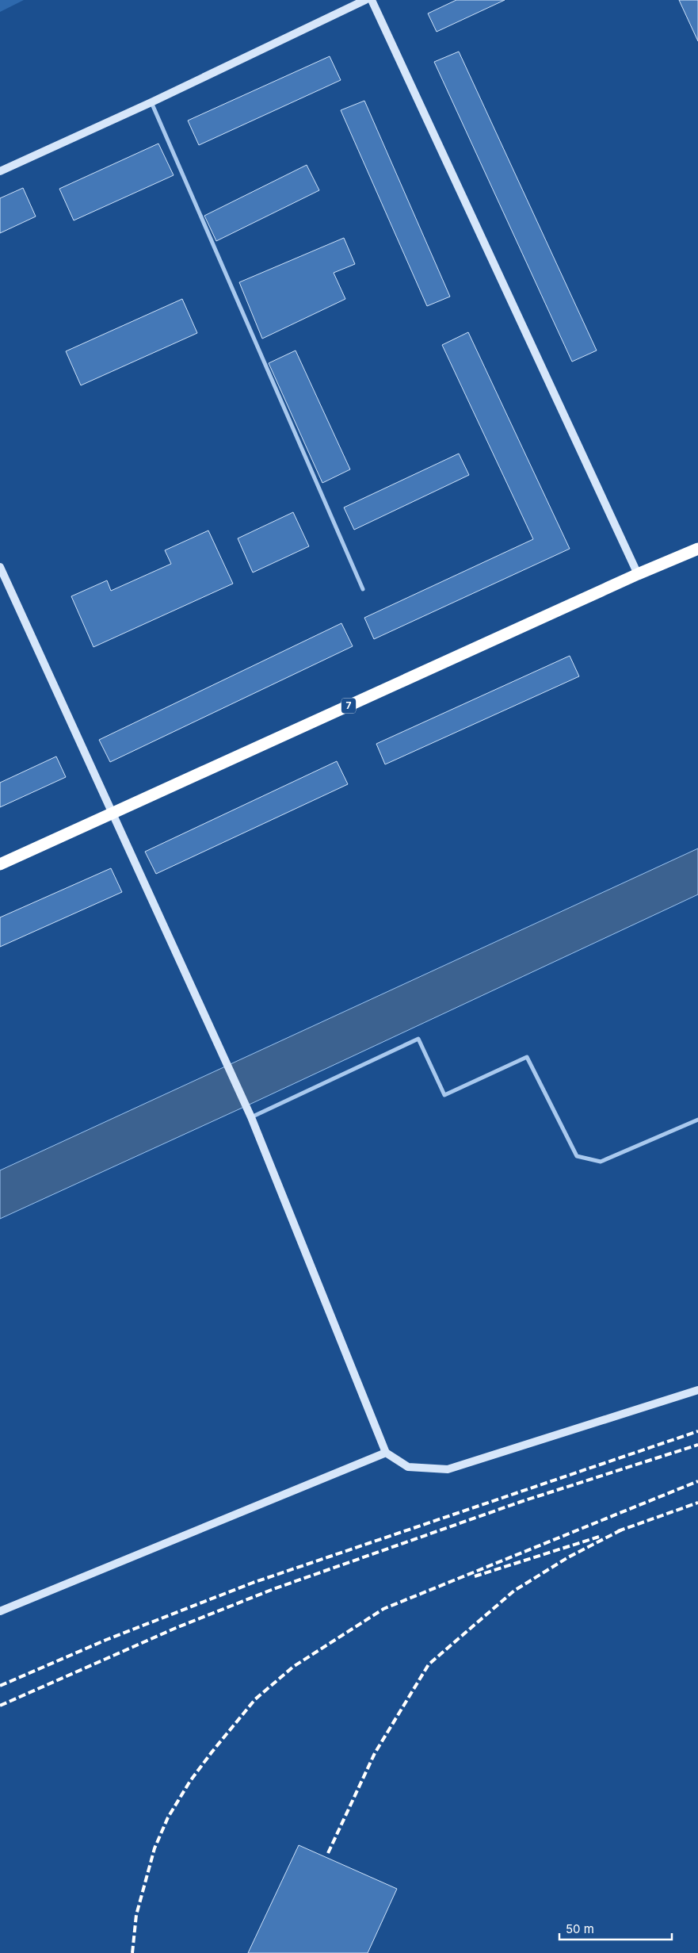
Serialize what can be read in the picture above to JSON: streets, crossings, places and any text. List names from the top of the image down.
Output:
{
  "streets": {
    "highway": ["7"]
  },
  "scale_bar": "50 m"
}
